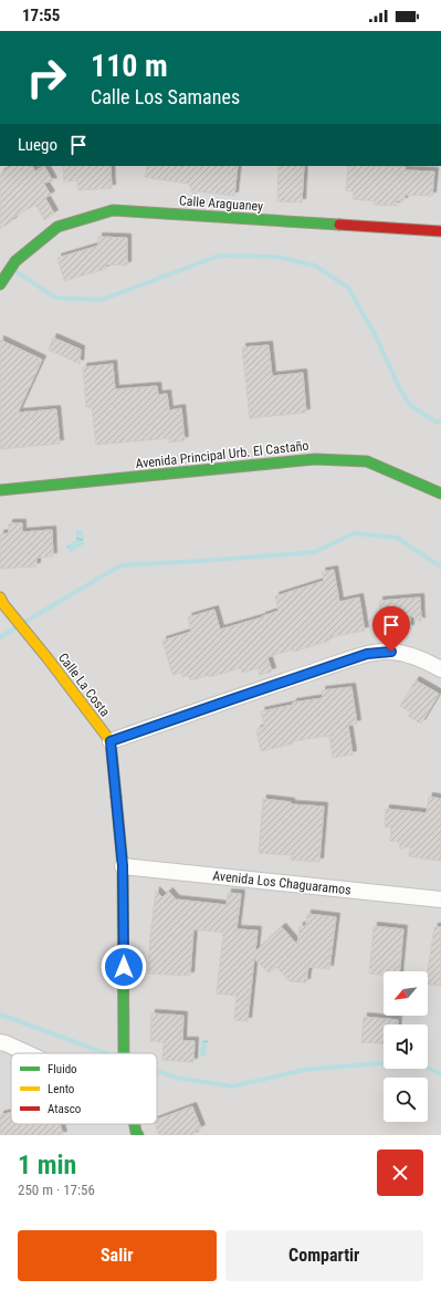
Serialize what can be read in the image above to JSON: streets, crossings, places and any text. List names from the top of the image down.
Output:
{
  "streets": {
    "street": [
      "Calle Araguaney",
      "Avenida Principal Urb. El Castaño",
      "Calle La Costa",
      "Avenida Los Chaguaramos"
    ]
  },
  "legend": ["Fluido", "Lento", "Atasco"],
  "north": "bottom left",
  "page": {
    "status": "17:55",
    "turn": ["110 m", "Calle Los Samanes"],
    "then": "Luego",
    "heading": ["1 min", "250 m · 17:56"],
    "buttons": ["Salir", "Compartir"]
  }
}
